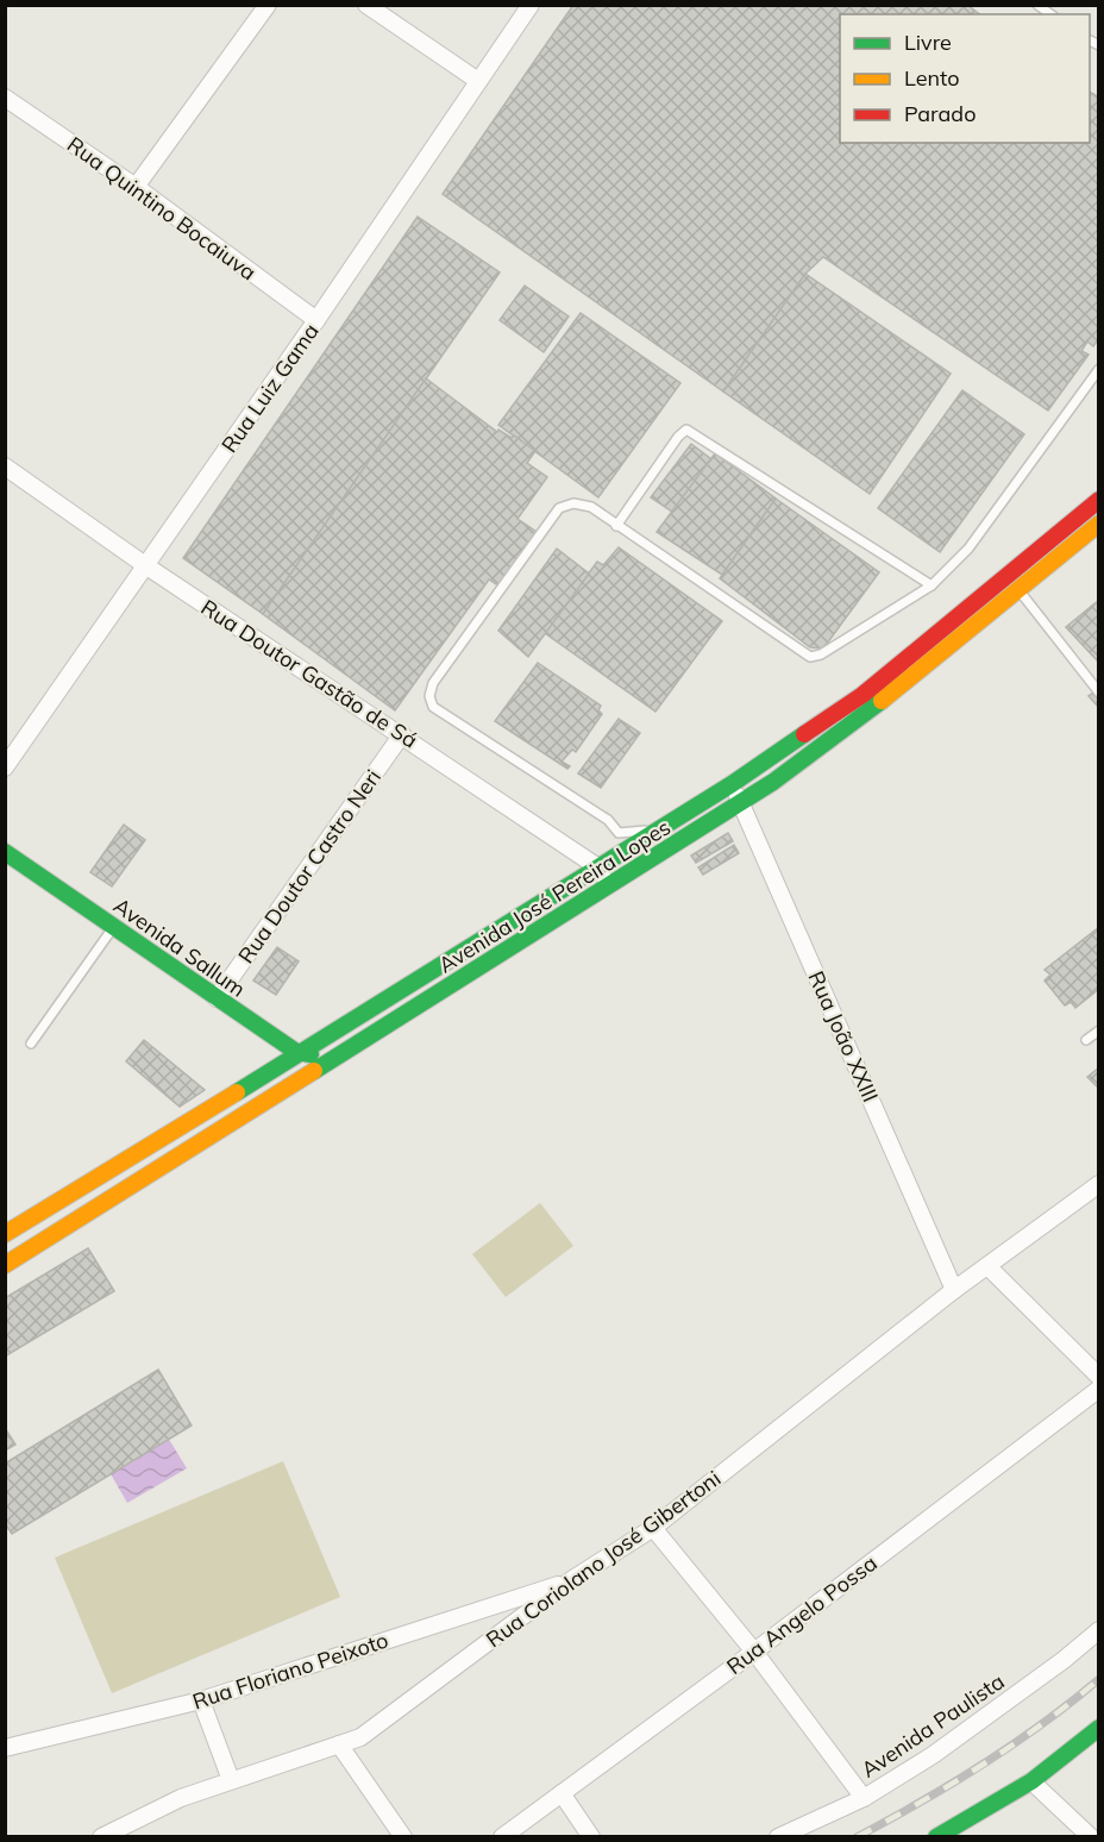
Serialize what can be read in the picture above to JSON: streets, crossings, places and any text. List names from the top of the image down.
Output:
{
  "streets": {
    "main road": ["Avenida José Pereira Lopes", "Avenida Sallum"],
    "street": [
      "Rua Quintino Bocaiuva",
      "Rua Luiz Gama",
      "Rua Doutor Gastão de Sá",
      "Rua Doutor Castro Neri",
      "Rua João XXIII",
      "Rua Coriolano José Gibertoni",
      "Rua Angelo Possa",
      "Rua Floriano Peixoto",
      "Avenida Paulista"
    ]
  },
  "crossings": [
    ["Rua Quintino Bocaiuva", "Rua Luiz Gama"],
    ["Rua Luiz Gama", "Rua Doutor Gastão de Sá"],
    ["Rua Doutor Gastão de Sá", "Rua Doutor Castro Neri"],
    ["Rua Doutor Gastão de Sá", "Avenida José Pereira Lopes"],
    ["Rua Doutor Castro Neri", "Avenida Sallum"],
    ["Avenida José Pereira Lopes", "Avenida Sallum"],
    ["Avenida José Pereira Lopes", "Rua João XXIII"],
    ["Rua João XXIII", "Rua Coriolano José Gibertoni"],
    ["Rua Coriolano José Gibertoni", "Rua Floriano Peixoto"]
  ],
  "legend": ["Livre", "Lento", "Parado"]
}
